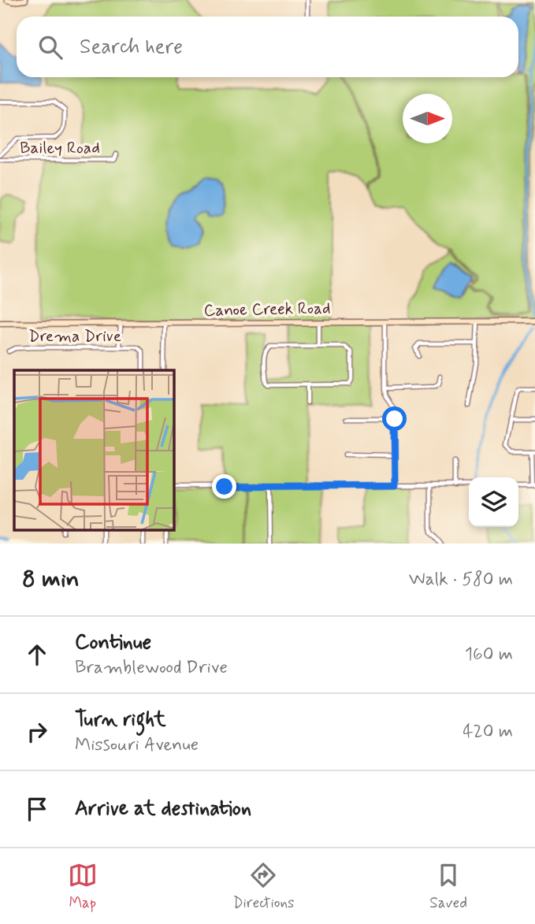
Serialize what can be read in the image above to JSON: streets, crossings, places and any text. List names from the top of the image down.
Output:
{
  "streets": {
    "main road": ["Canoe Creek Road"],
    "street": ["Bailey Road", "Drema Drive"]
  },
  "north": "right",
  "page": {
    "search": "Search here",
    "heading": ["8 min", "Walk · 580 m"],
    "list": [
      ["Continue", "Bramblewood Drive", "160 m"],
      ["Turn right", "Missouri Avenue", "420 m"],
      "Arrive at destination"
    ],
    "nav": ["Map", "Directions", "Saved"]
  }
}
